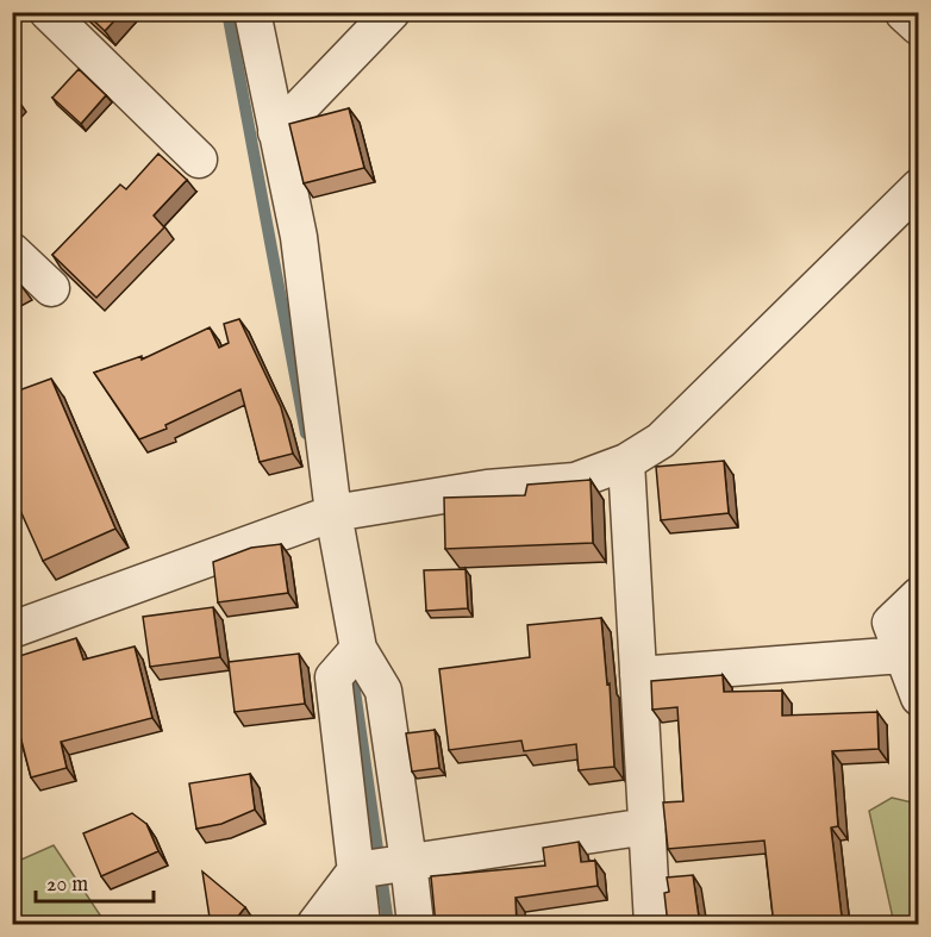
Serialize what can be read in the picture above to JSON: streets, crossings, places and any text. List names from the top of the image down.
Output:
{
  "scale_bar": "20 m"
}
